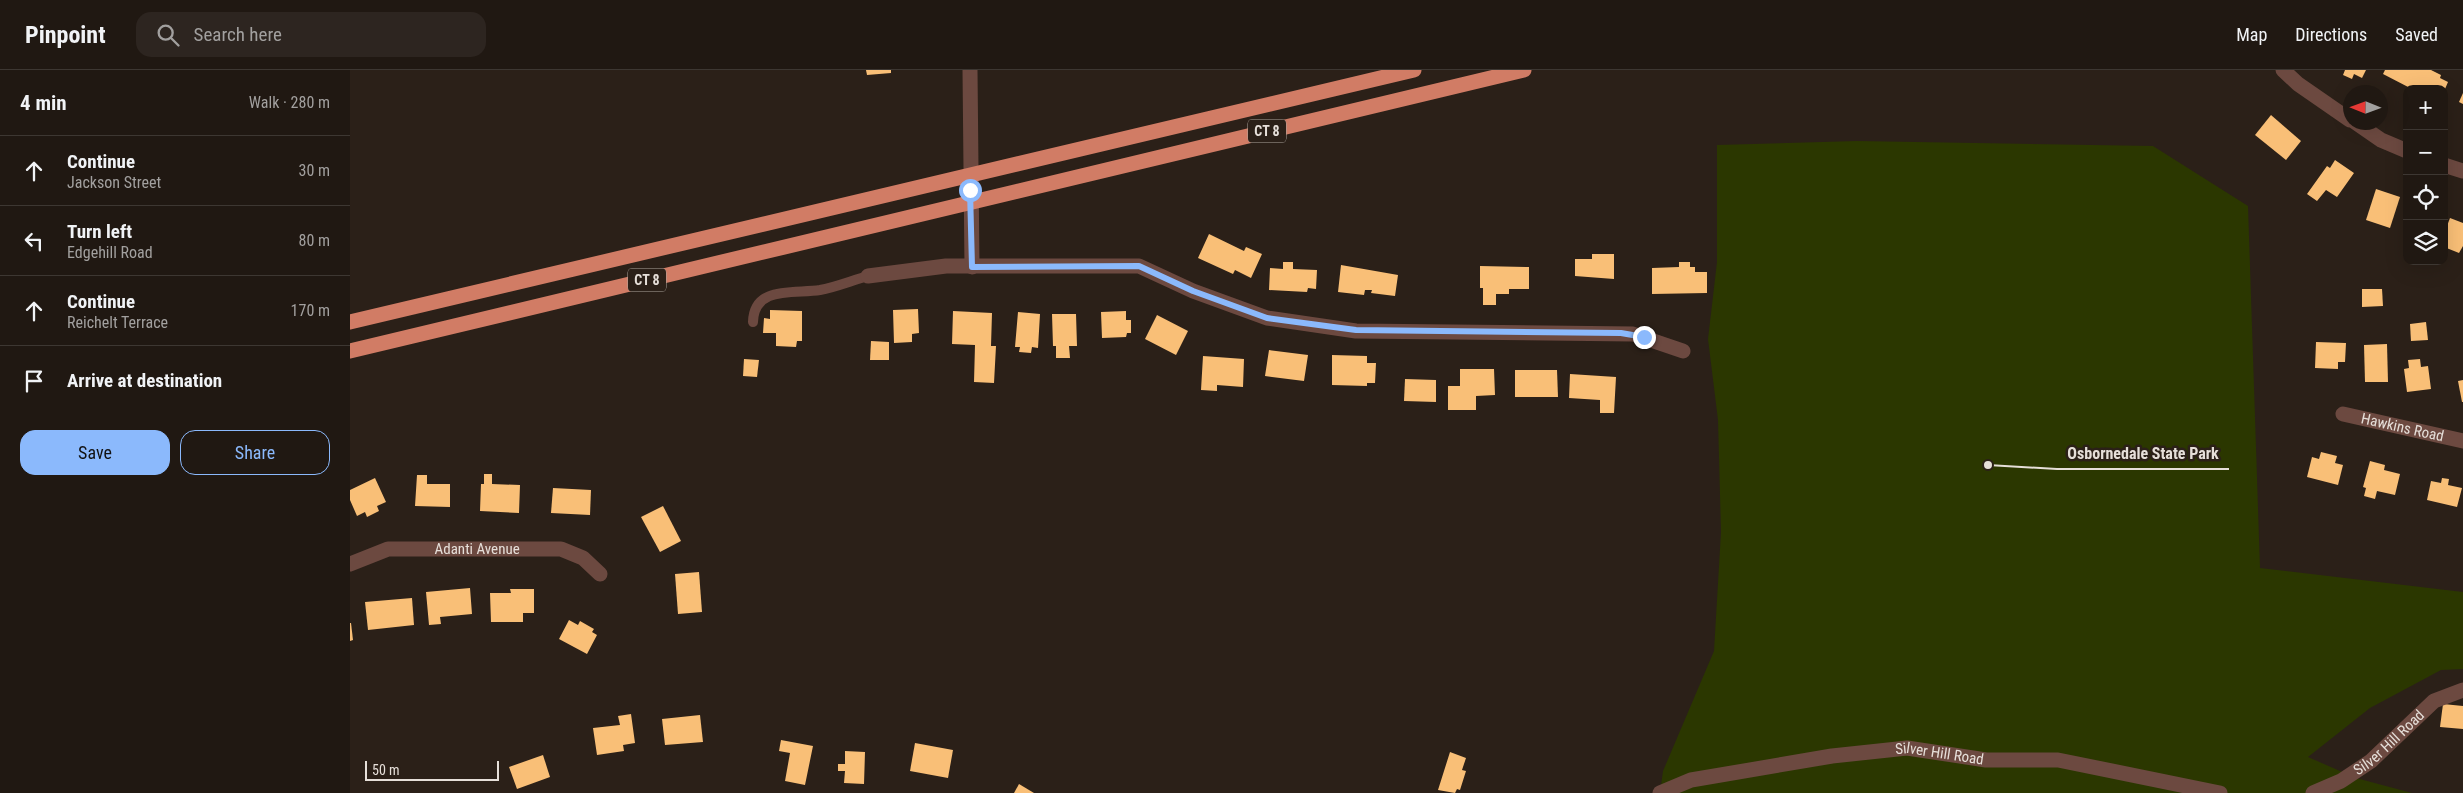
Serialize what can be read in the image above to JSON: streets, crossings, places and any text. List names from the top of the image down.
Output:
{
  "streets": {
    "highway": ["CT 8"],
    "street": ["Hawkins Road", "Adanti Avenue", "Silver Hill Road"]
  },
  "places": ["Osbornedale State Park"],
  "scale_bar": "50 m",
  "north": "left",
  "page": {
    "header": "Pinpoint",
    "search": "Search here",
    "nav": ["Map", "Directions", "Saved"],
    "heading": ["4 min", "Walk · 280 m"],
    "map_buttons": ["+", "−"],
    "list": [
      ["Continue", "Jackson Street", "30 m"],
      ["Turn left", "Edgehill Road", "80 m"],
      ["Continue", "Reichelt Terrace", "170 m"],
      "Arrive at destination"
    ],
    "buttons": ["Save", "Share"],
    "scale": "50 m"
  }
}
